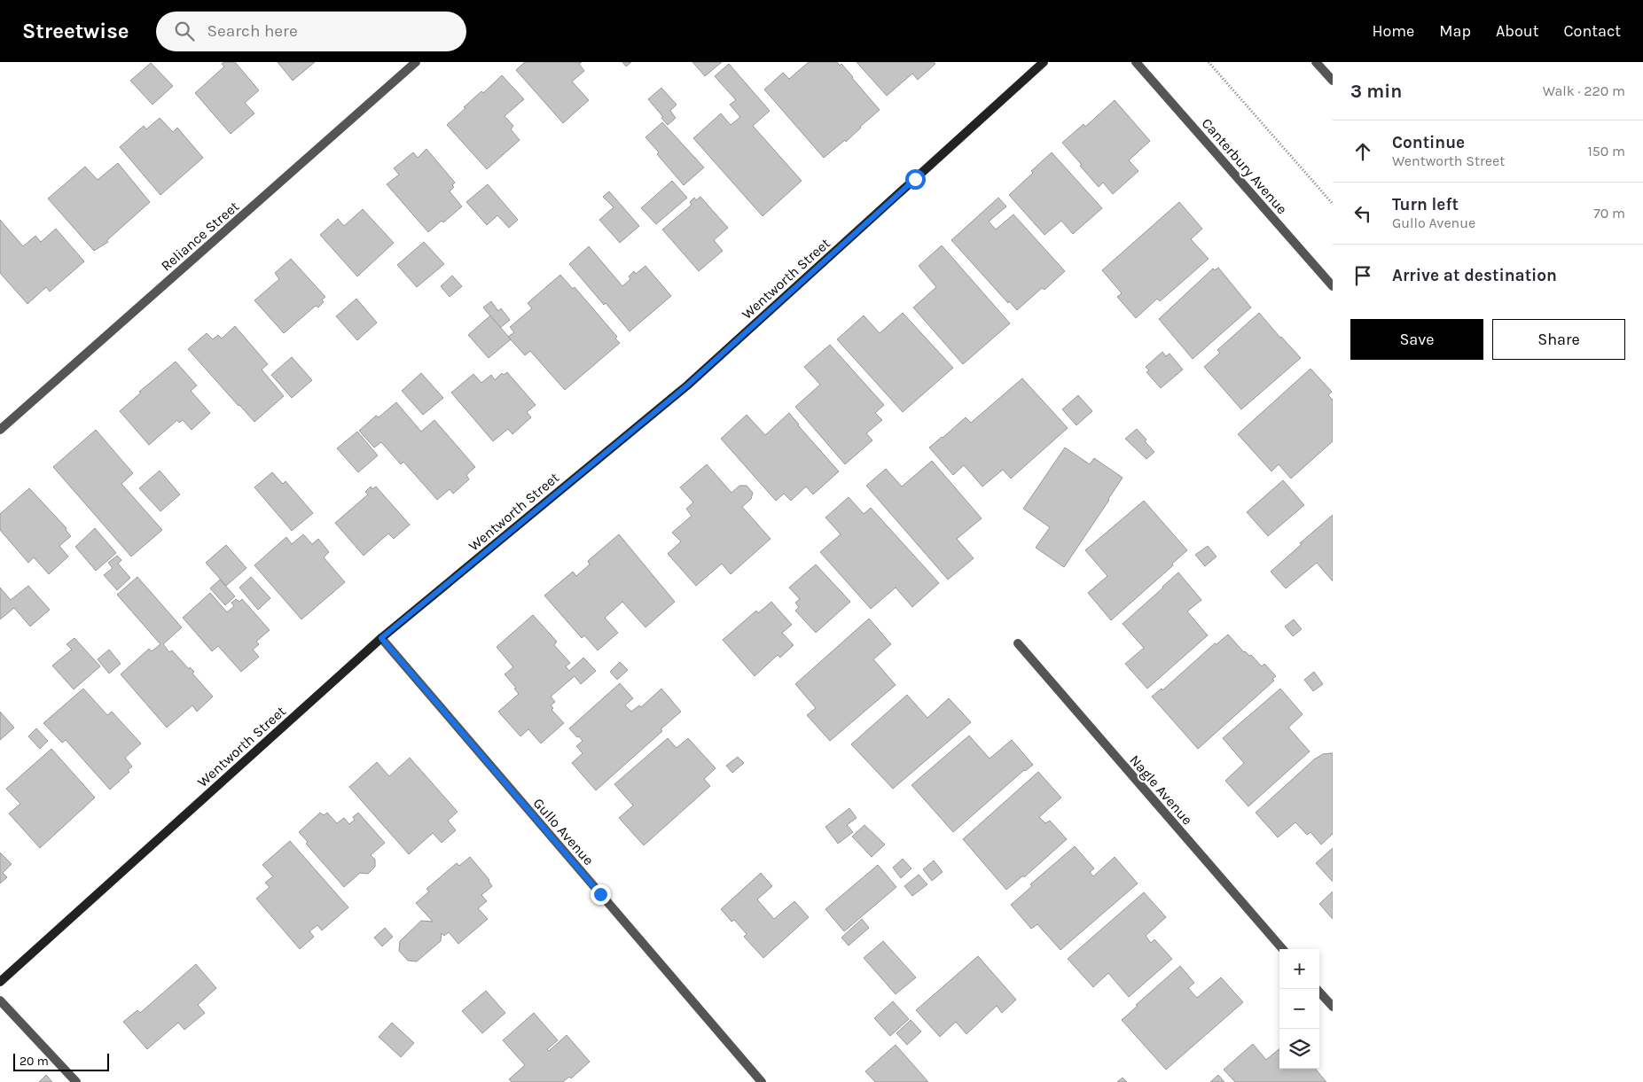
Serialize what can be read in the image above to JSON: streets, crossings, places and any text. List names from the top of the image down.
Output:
{
  "streets": {
    "street": [
      "Canterbury Avenue",
      "Reliance Street",
      "Wentworth Street",
      "Nagle Avenue",
      "Gullo Avenue"
    ]
  },
  "crossings": [
    ["Wentworth Street", "Gullo Avenue"]
  ],
  "scale_bar": "20 m",
  "page": {
    "header": "Streetwise",
    "search": "Search here",
    "nav": [
      "Home",
      "Map",
      "About",
      "Contact"
    ],
    "heading": ["3 min", "Walk · 220 m"],
    "list": [
      ["Continue", "Wentworth Street", "150 m"],
      ["Turn left", "Gullo Avenue", "70 m"],
      "Arrive at destination"
    ],
    "buttons": ["Save", "Share"],
    "map_buttons": ["+", "−"],
    "scale": "20 m"
  }
}
